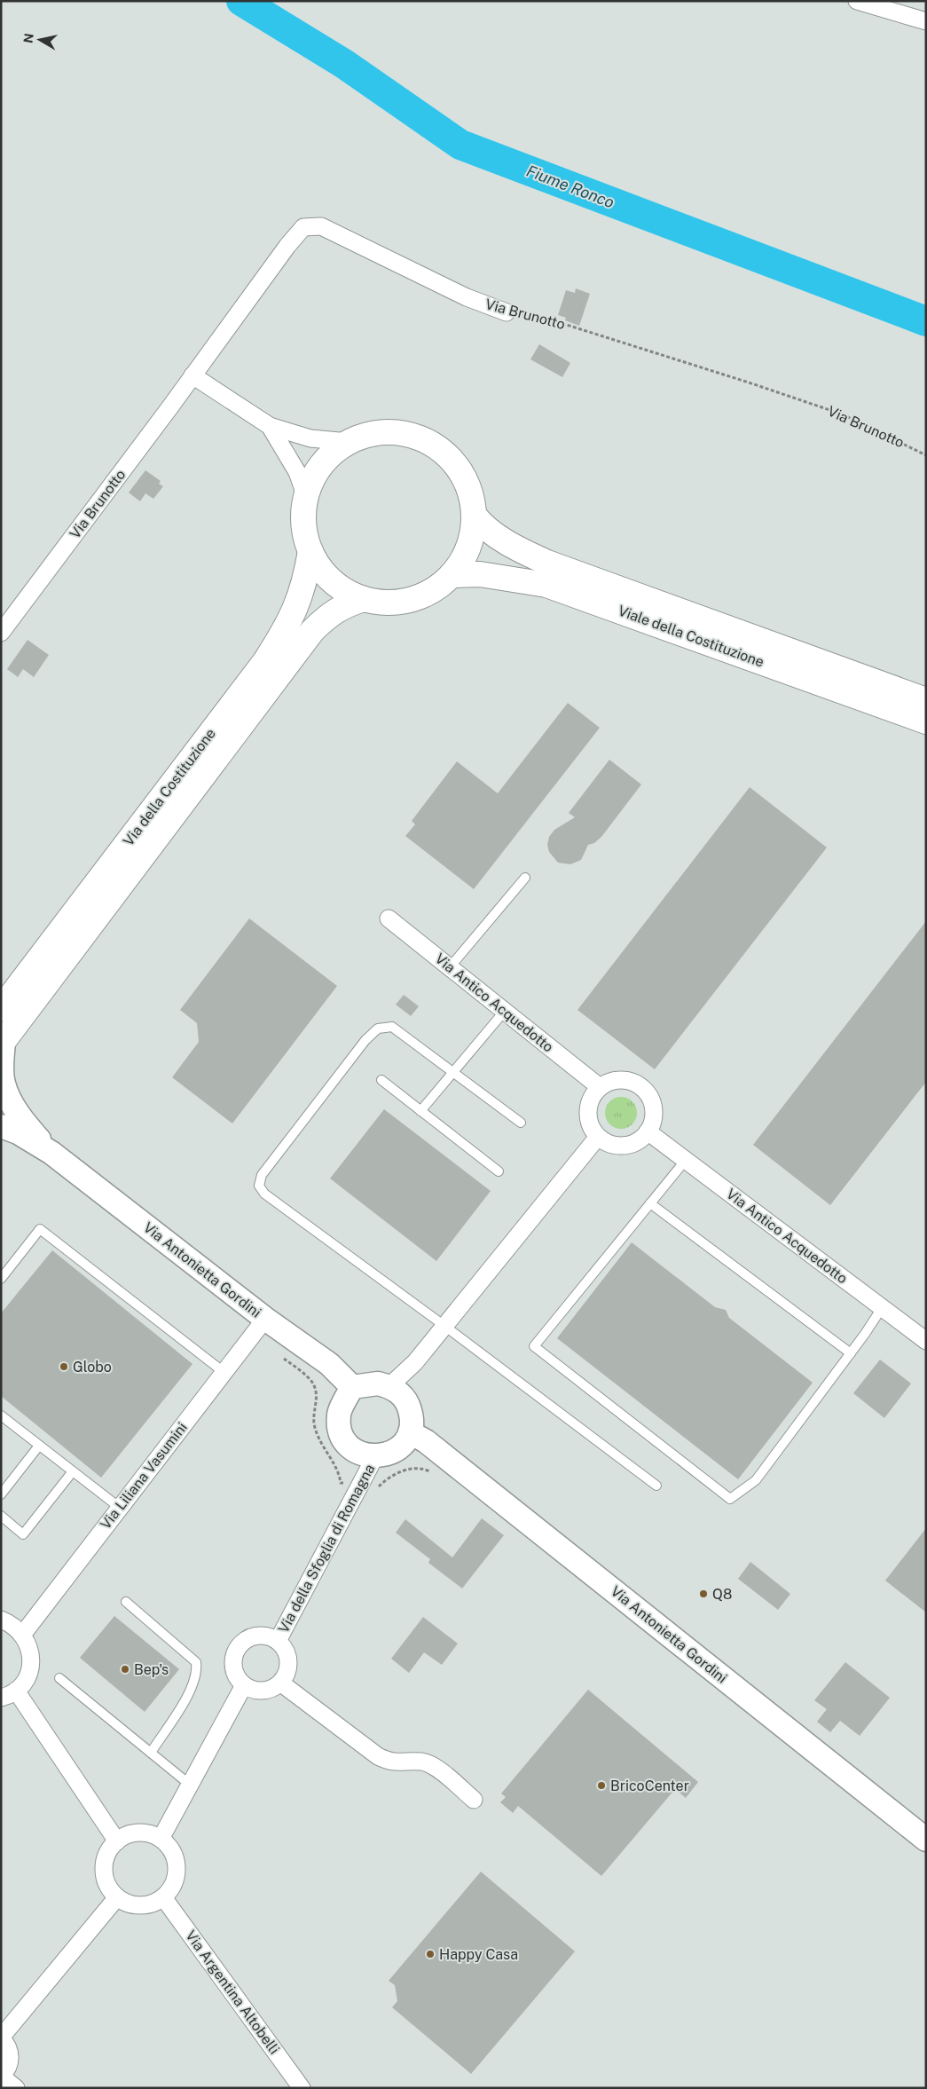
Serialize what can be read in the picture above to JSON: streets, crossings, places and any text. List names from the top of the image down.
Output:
{
  "streets": {
    "main road": ["Viale della Costituzione", "Via della Costituzione"],
    "street": [
      "Via Brunotto",
      "Via Antico Acquedotto",
      "Via Antonietta Gordini",
      "Via Liliana Vasumini",
      "Via della Sfoglia di Romagna",
      "Via Argentina Altobelli"
    ]
  },
  "crossings": [
    ["Via della Costituzione", "Via Antonietta Gordini"],
    ["Via Antonietta Gordini", "Via Liliana Vasumini"],
    ["Via Antonietta Gordini", "Via della Sfoglia di Romagna"]
  ],
  "water": ["Fiume Ronco"],
  "places": [
    "Globo",
    "Q8",
    "Bep's",
    "BricoCenter",
    "Happy Casa"
  ],
  "north": "left"
}
